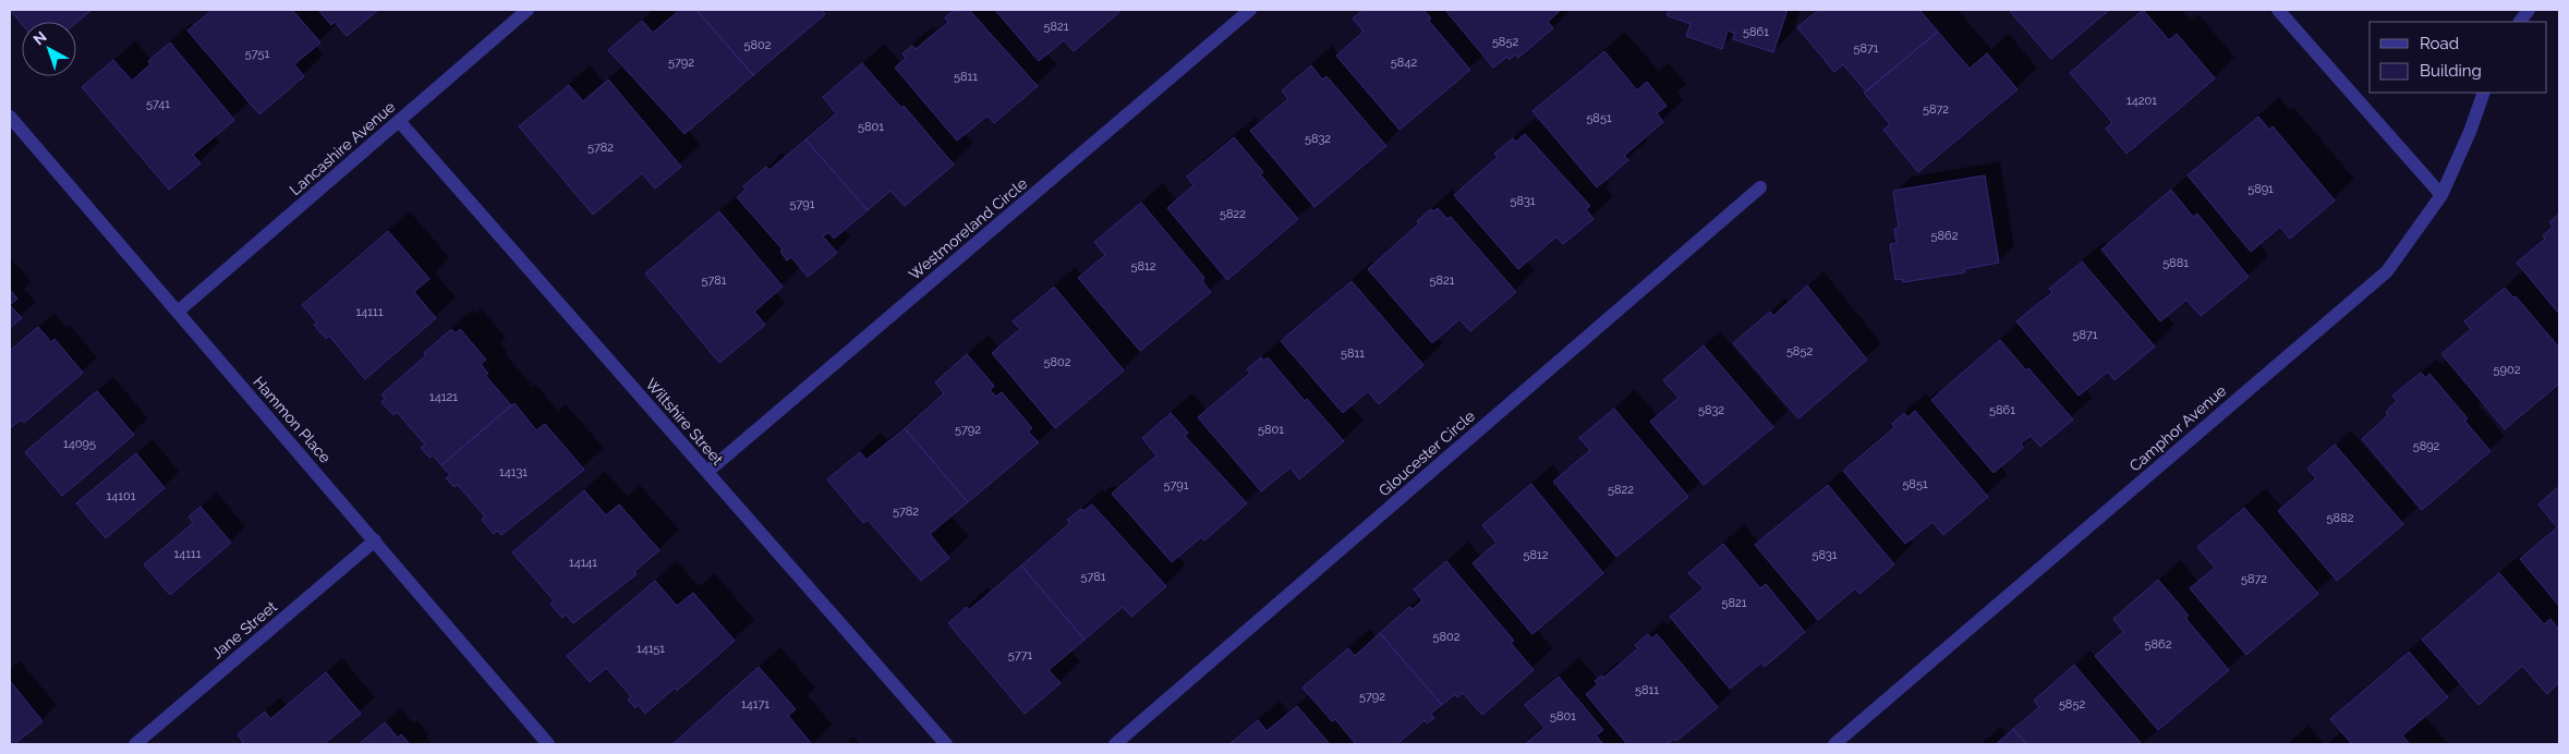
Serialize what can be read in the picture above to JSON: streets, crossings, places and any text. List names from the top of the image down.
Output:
{
  "streets": {
    "street": [
      "Lancashire Avenue",
      "Westmoreland Circle",
      "Hammon Place",
      "Wiltshire Street",
      "Camphor Avenue",
      "Gloucester Circle",
      "Jane Street"
    ]
  },
  "crossings": [
    ["Lancashire Avenue", "Hammon Place"],
    ["Lancashire Avenue", "Wiltshire Street"],
    ["Westmoreland Circle", "Wiltshire Street"],
    ["Hammon Place", "Jane Street"]
  ],
  "house_numbers": [
    "5821",
    "5861",
    "5852",
    "5802",
    "5871",
    "5751",
    "5792",
    "5842",
    "5811",
    "14201",
    "5741",
    "5872",
    "5851",
    "5801",
    "5832",
    "5782",
    "5891",
    "5831",
    "5791",
    "5822",
    "5862",
    "5881",
    "5812",
    "5781",
    "5821",
    "14111",
    "5871",
    "5852",
    "5811",
    "5802",
    "5902",
    "14121",
    "5832",
    "5861",
    "5792",
    "5801",
    "14095",
    "5892",
    "14131",
    "5851",
    "5791",
    "5822",
    "14101",
    "5782",
    "5882",
    "14111",
    "5812",
    "5831",
    "14141",
    "5781",
    "5872",
    "5821",
    "5802",
    "5862",
    "14151",
    "5771",
    "5811",
    "5792",
    "14171",
    "5852",
    "5801"
  ],
  "legend": ["Road", "Building"],
  "north": "top left"
}
